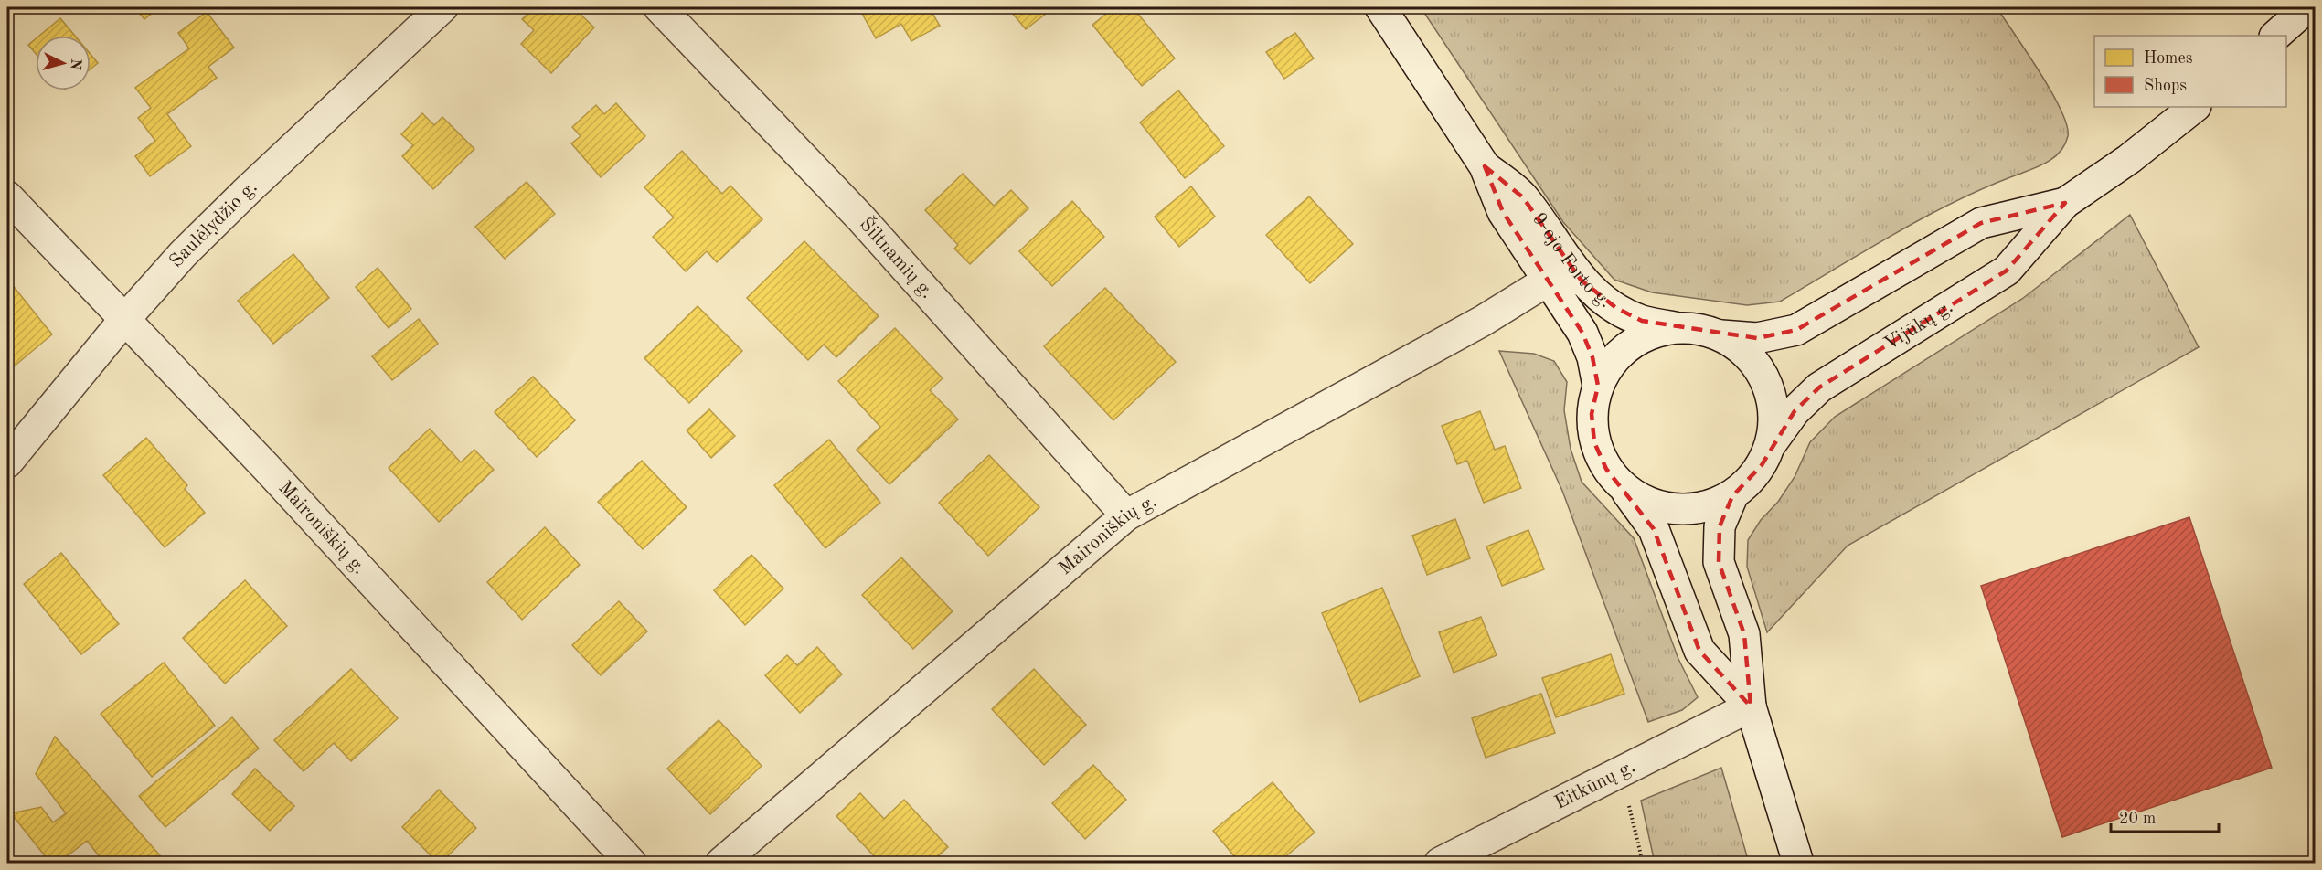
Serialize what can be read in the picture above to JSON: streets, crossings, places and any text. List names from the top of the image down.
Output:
{
  "streets": {
    "street": [
      "Saulėlydžio g.",
      "9-ojo Forto g.",
      "Šiltnamių g.",
      "Vijūkų g.",
      "Maironiškių g.",
      "Eitkūnų g."
    ]
  },
  "crossings": [
    ["Saulėlydžio g.", "Maironiškių g."],
    ["9-ojo Forto g.", "Vijūkų g."],
    ["9-ojo Forto g.", "Maironiškių g."],
    ["Šiltnamių g.", "Maironiškių g."]
  ],
  "legend": ["Homes", "Shops"],
  "scale_bar": "20 m",
  "north": "right"
}
